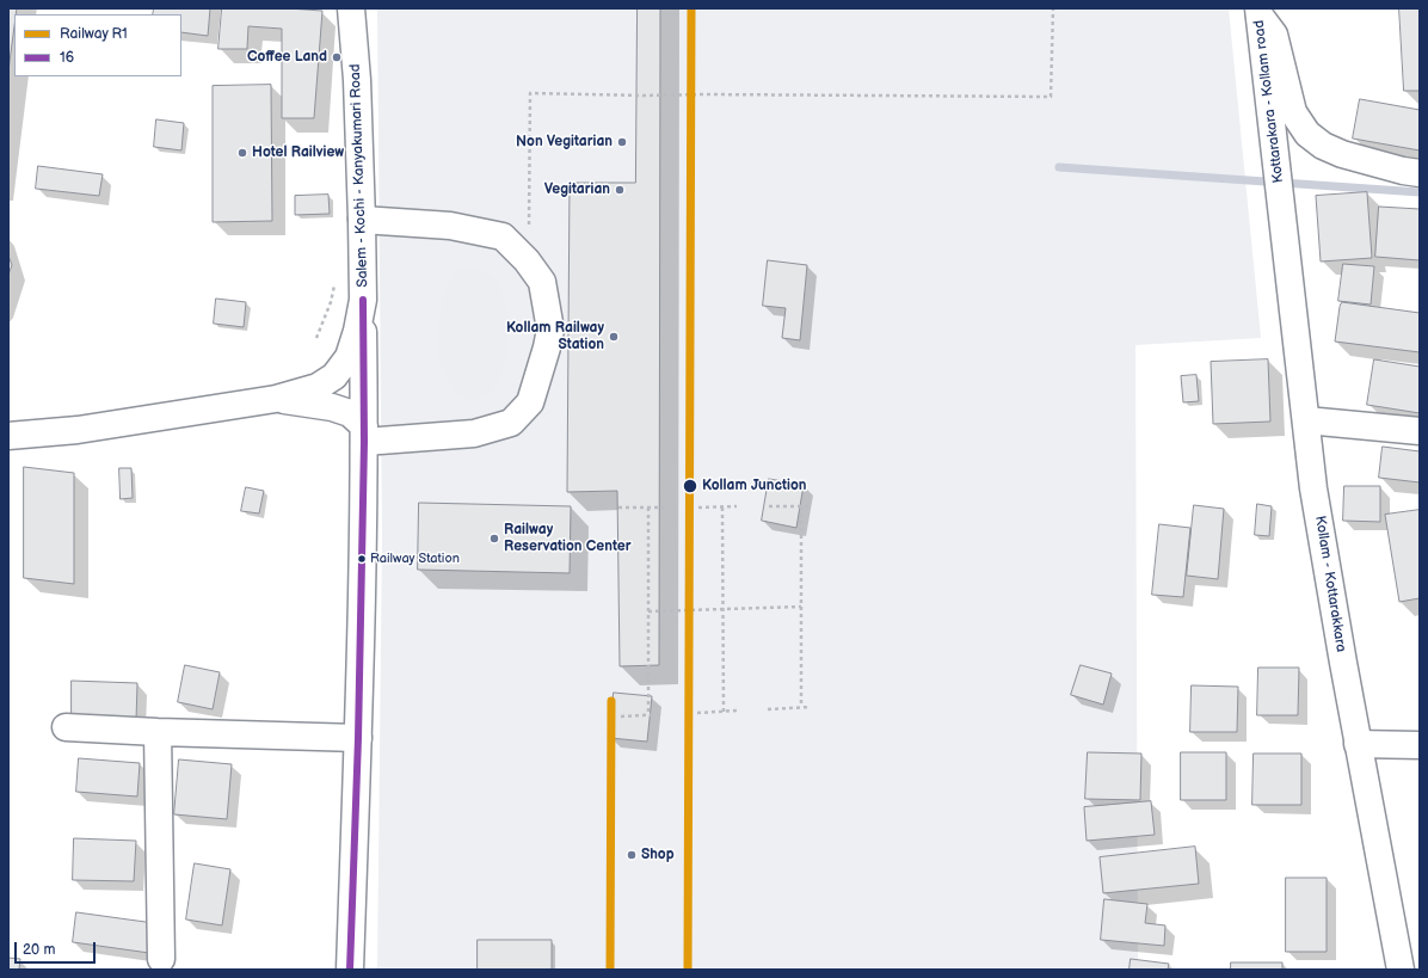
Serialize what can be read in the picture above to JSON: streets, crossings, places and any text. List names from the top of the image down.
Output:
{
  "streets": {
    "main road": ["Kottarakara - Kollam road", "Salem - Kochi - Kanyakumari Road", "Kollam - Kottarakkara"]
  },
  "crossings": [
    ["Kottarakara - Kollam road", "Kollam - Kottarakkara"]
  ],
  "places": [
    "Coffee Land",
    "Non Vegitarian",
    "Hotel Railview",
    "Vegitarian",
    "Kollam Railway Station",
    "Kollam Junction",
    "Railway Reservation Center",
    "Railway Station",
    "Shop"
  ],
  "lines": ["rail line R1", "transit line 16"],
  "legend": ["Railway R1", "16"],
  "scale_bar": "20 m"
}
